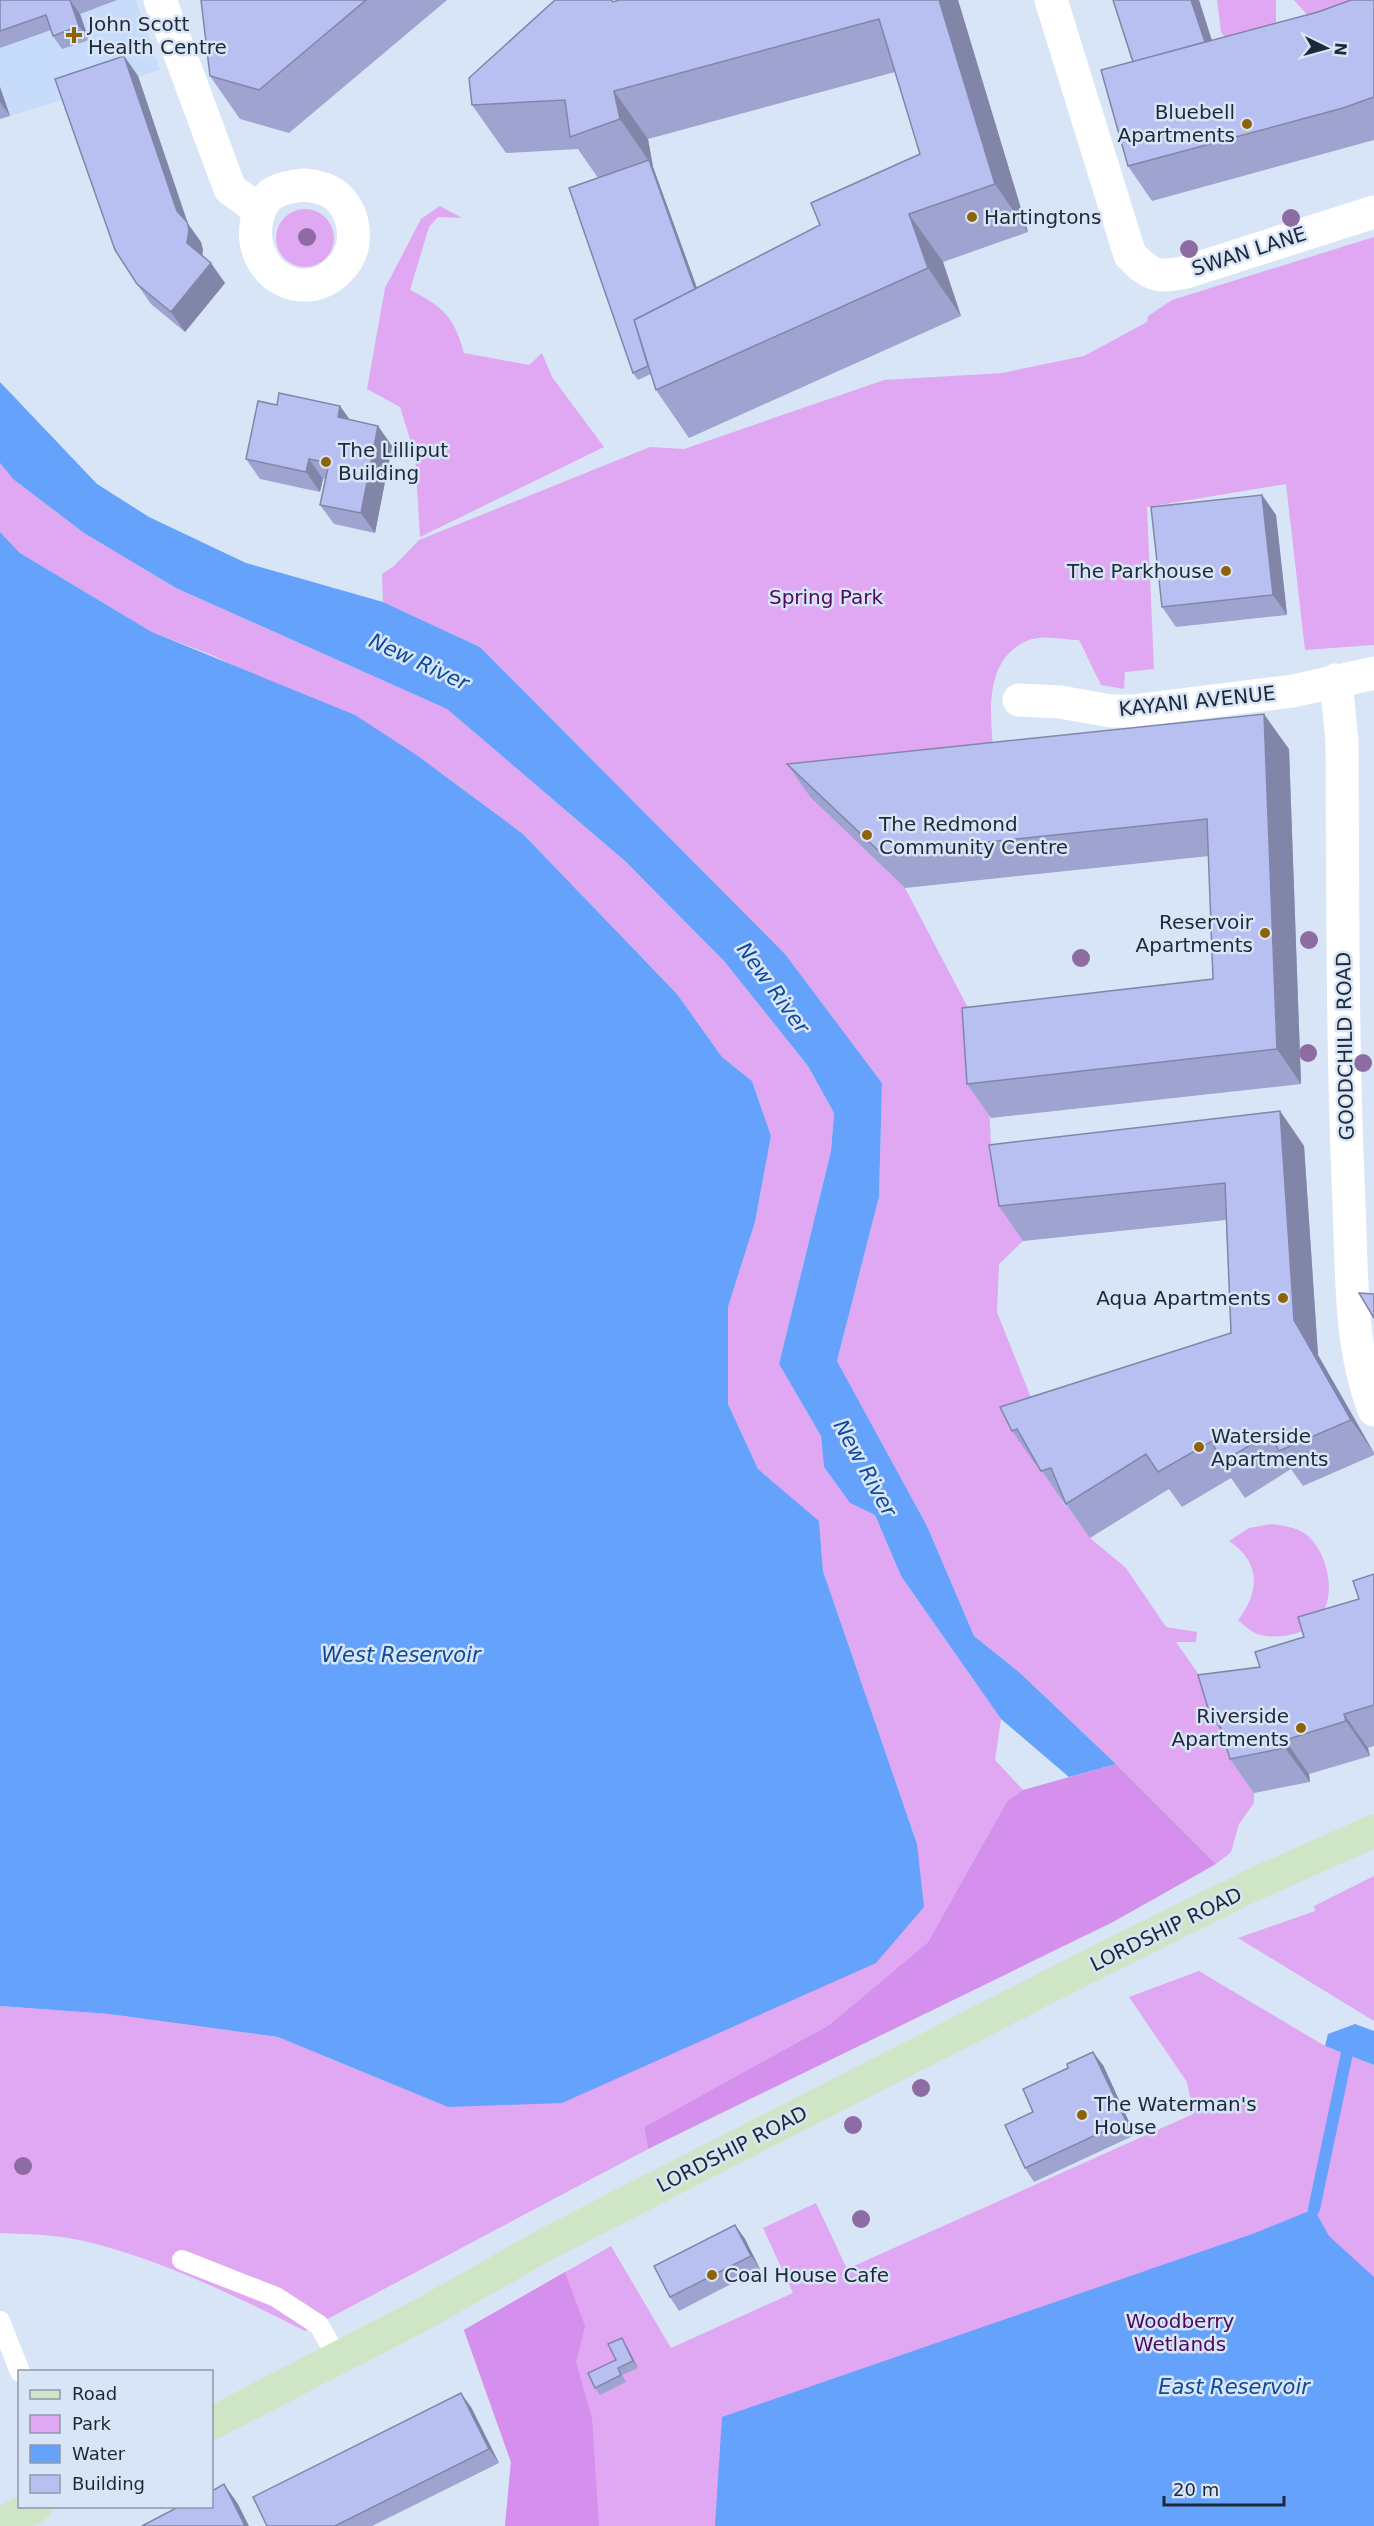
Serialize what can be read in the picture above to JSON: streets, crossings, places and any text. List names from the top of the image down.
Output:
{
  "streets": {
    "street": [
      "SWAN LANE",
      "KAYANI AVENUE",
      "GOODCHILD ROAD",
      "LORDSHIP ROAD"
    ]
  },
  "crossings": [
    ["KAYANI AVENUE", "GOODCHILD ROAD"]
  ],
  "water": ["New River", "West Reservoir", "East Reservoir"],
  "parks": ["Spring Park", "Woodberry Wetlands"],
  "places": {
    "health": ["John Scott Health Centre"],
    "other": [
      "Bluebell Apartments",
      "Hartingtons",
      "The Lilliput Building",
      "The Parkhouse",
      "The Redmond Community Centre",
      "Reservoir Apartments",
      "Aqua Apartments",
      "Waterside Apartments",
      "Riverside Apartments",
      "The Waterman's House",
      "Coal House Cafe"
    ]
  },
  "legend": [
    "Road",
    "Park",
    "Water",
    "Building"
  ],
  "scale_bar": "20 m",
  "north": "right"
}
